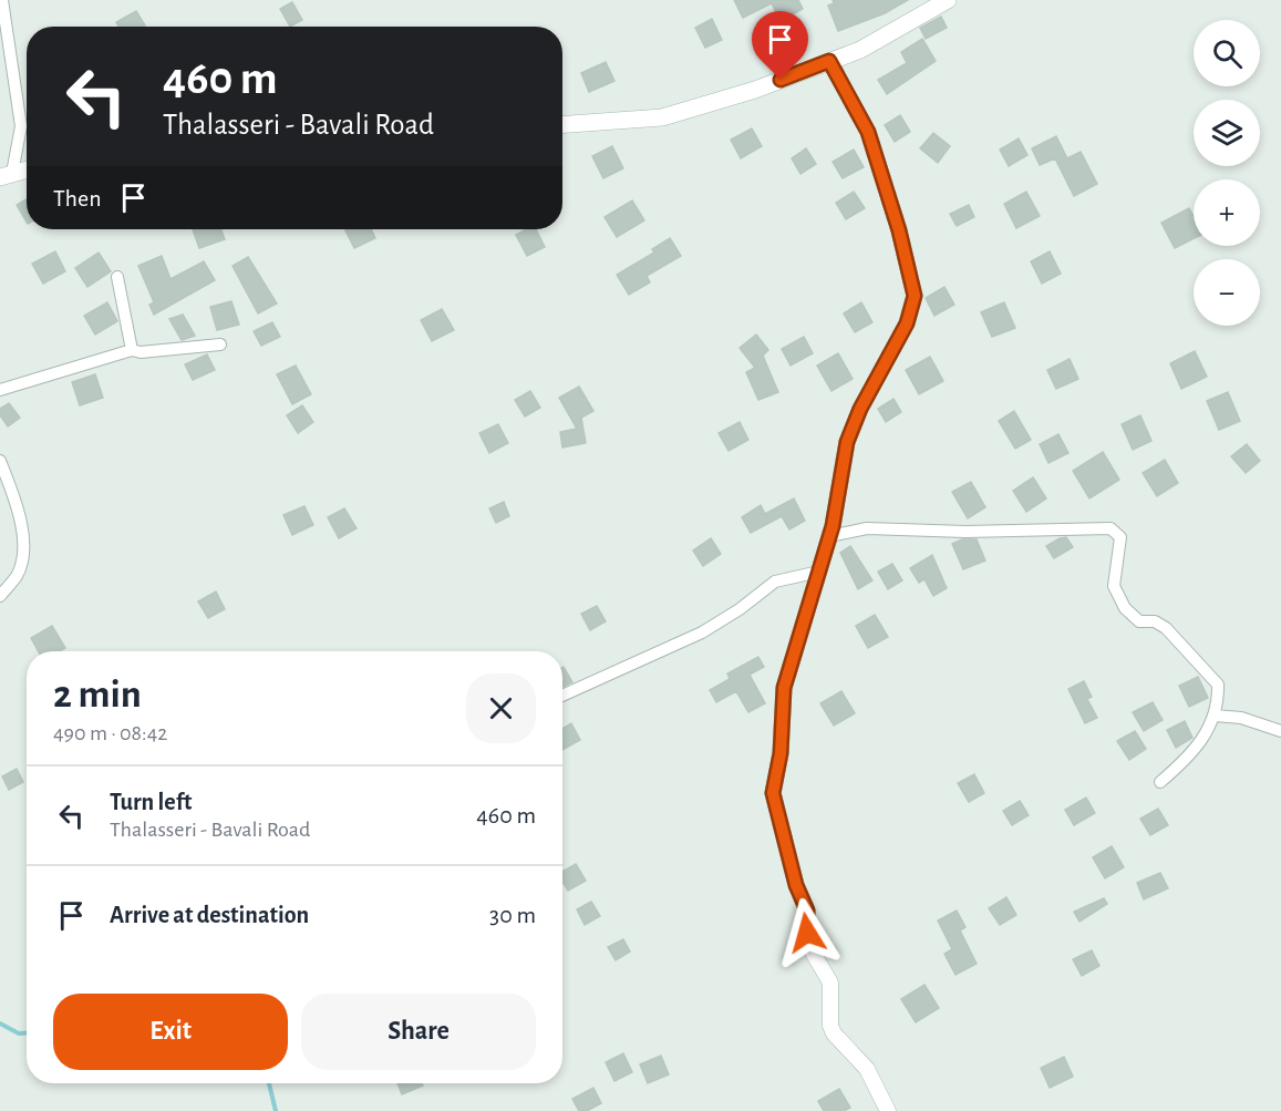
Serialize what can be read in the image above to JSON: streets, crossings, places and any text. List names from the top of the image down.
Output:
{
  "page": {
    "map_buttons": ["+", "−"],
    "turn": ["460 m", "Thalasseri - Bavali Road"],
    "then": "Then",
    "heading": ["2 min", "490 m · 08:42"],
    "list": [
      {
        "name": "Turn left",
        "note": "Thalasseri - Bavali Road",
        "value": "460 m"
      },
      {
        "name": "Arrive at destination",
        "value": "30 m"
      }
    ],
    "buttons": ["Exit", "Share"]
  }
}
